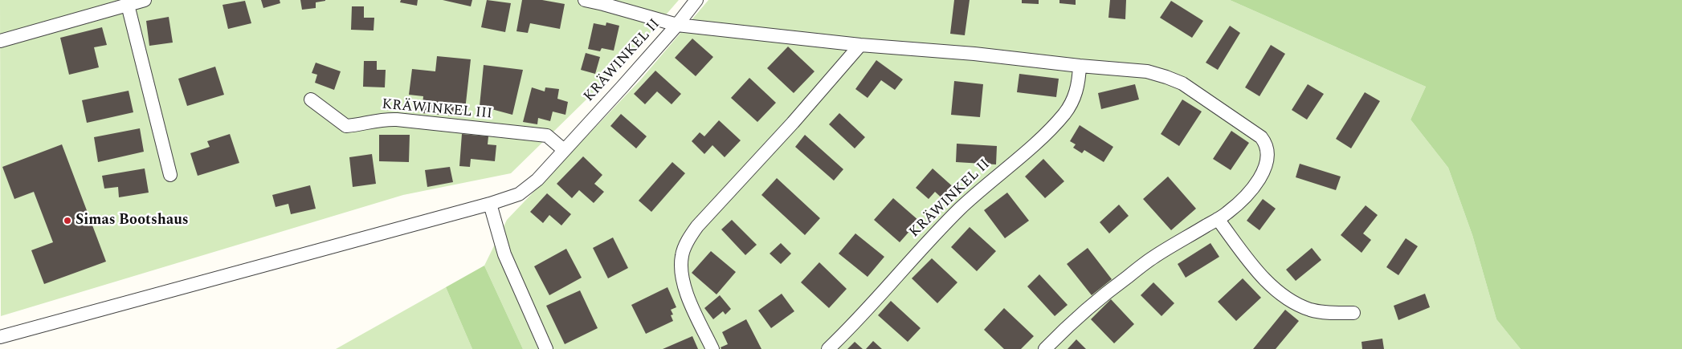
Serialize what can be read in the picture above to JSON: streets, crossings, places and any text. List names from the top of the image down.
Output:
{
  "streets": {
    "lane": ["KRÄWINKEL II", "KRÄWINKEL III"]
  },
  "crossings": [
    ["KRÄWINKEL II", "KRÄWINKEL III"]
  ],
  "places": ["Simas Bootshaus"]
}
